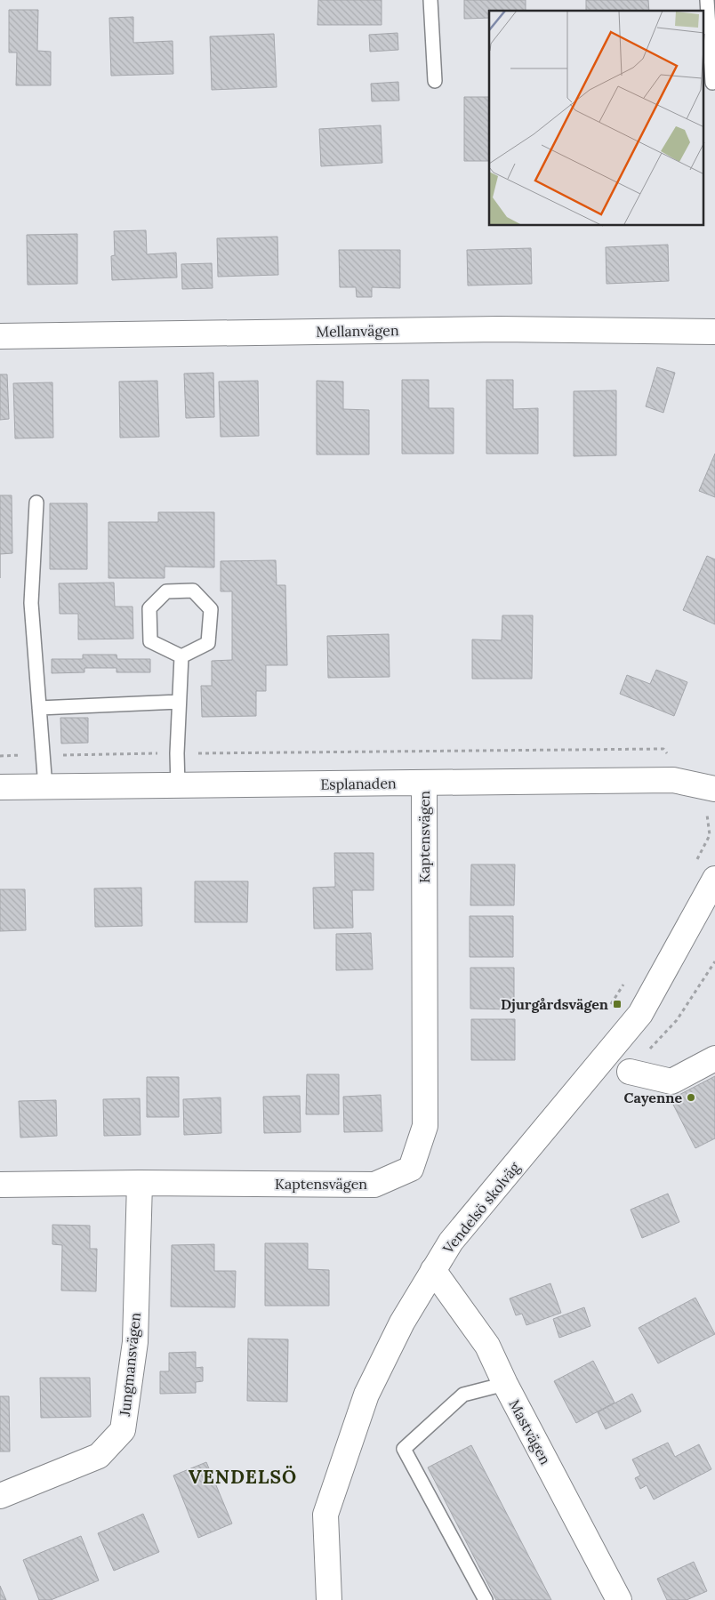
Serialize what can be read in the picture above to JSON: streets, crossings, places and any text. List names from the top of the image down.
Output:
{
  "streets": {
    "street": [
      "Mellanvägen",
      "Esplanaden",
      "Kaptensvägen",
      "Vendelsö skolväg",
      "Jungmansvägen",
      "Mastvägen"
    ]
  },
  "crossings": [
    ["Esplanaden", "Kaptensvägen"],
    ["Kaptensvägen", "Jungmansvägen"],
    ["Vendelsö skolväg", "Mastvägen"]
  ],
  "districts": ["VENDELSÖ"],
  "places": {
    "transit": ["Djurgårdsvägen"],
    "other": ["Cayenne"]
  }
}
